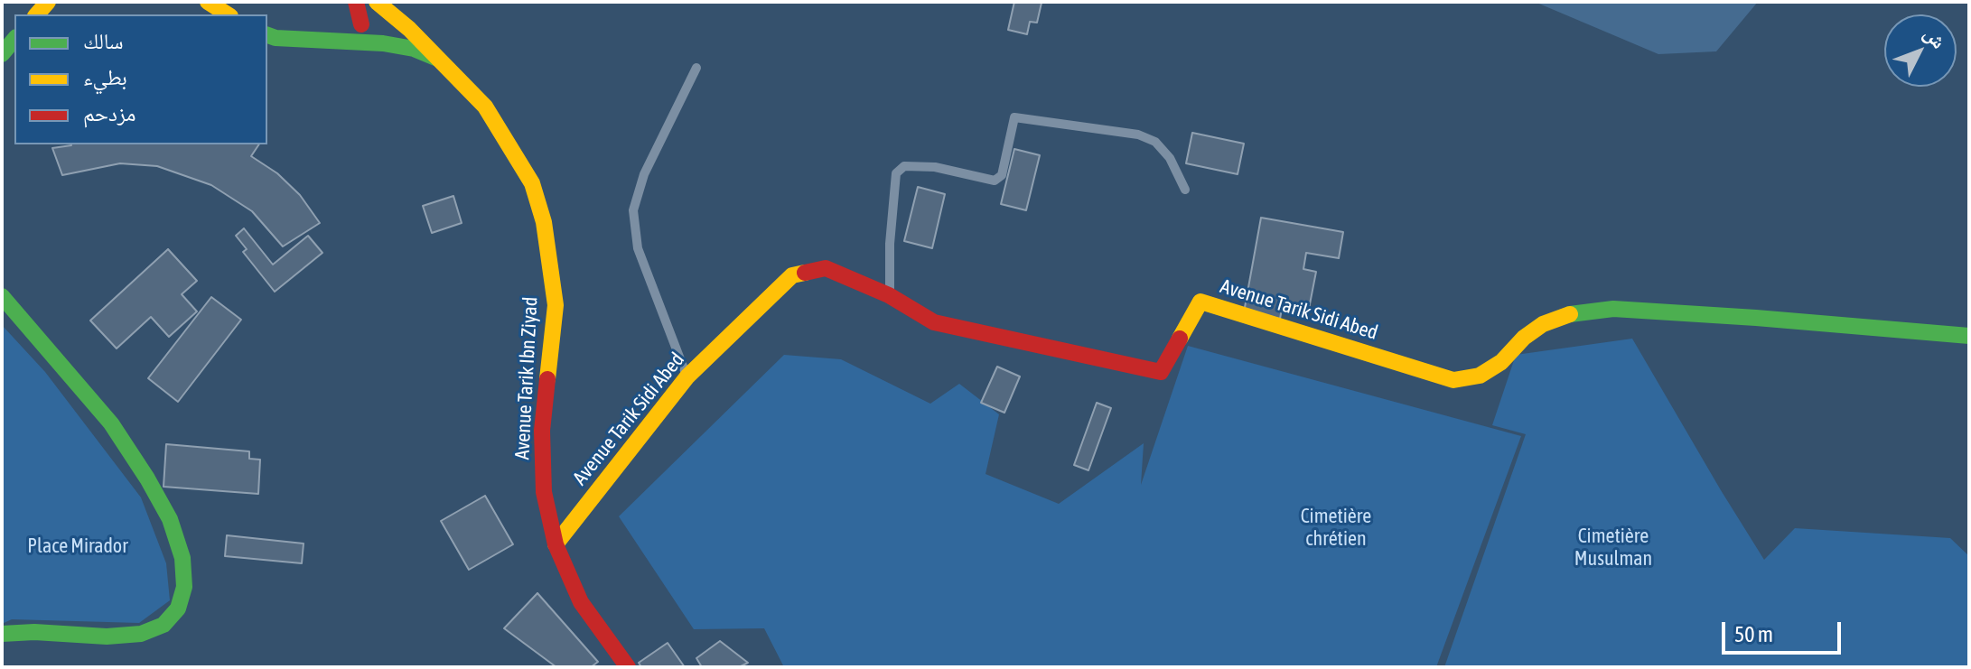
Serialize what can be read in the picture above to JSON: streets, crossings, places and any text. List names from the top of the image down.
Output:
{
  "streets": {
    "street": ["Avenue Tarik Sidi Abed", "Avenue Tarik Ibn Ziyad"]
  },
  "crossings": [
    ["Avenue Tarik Sidi Abed", "Avenue Tarik Ibn Ziyad"]
  ],
  "parks": ["Cimetière chrétien", "Cimetière Musulman", "Place Mirador"],
  "legend": ["سالك", "بطيء", "مزدحم"],
  "scale_bar": "50 m",
  "north": "top right"
}
